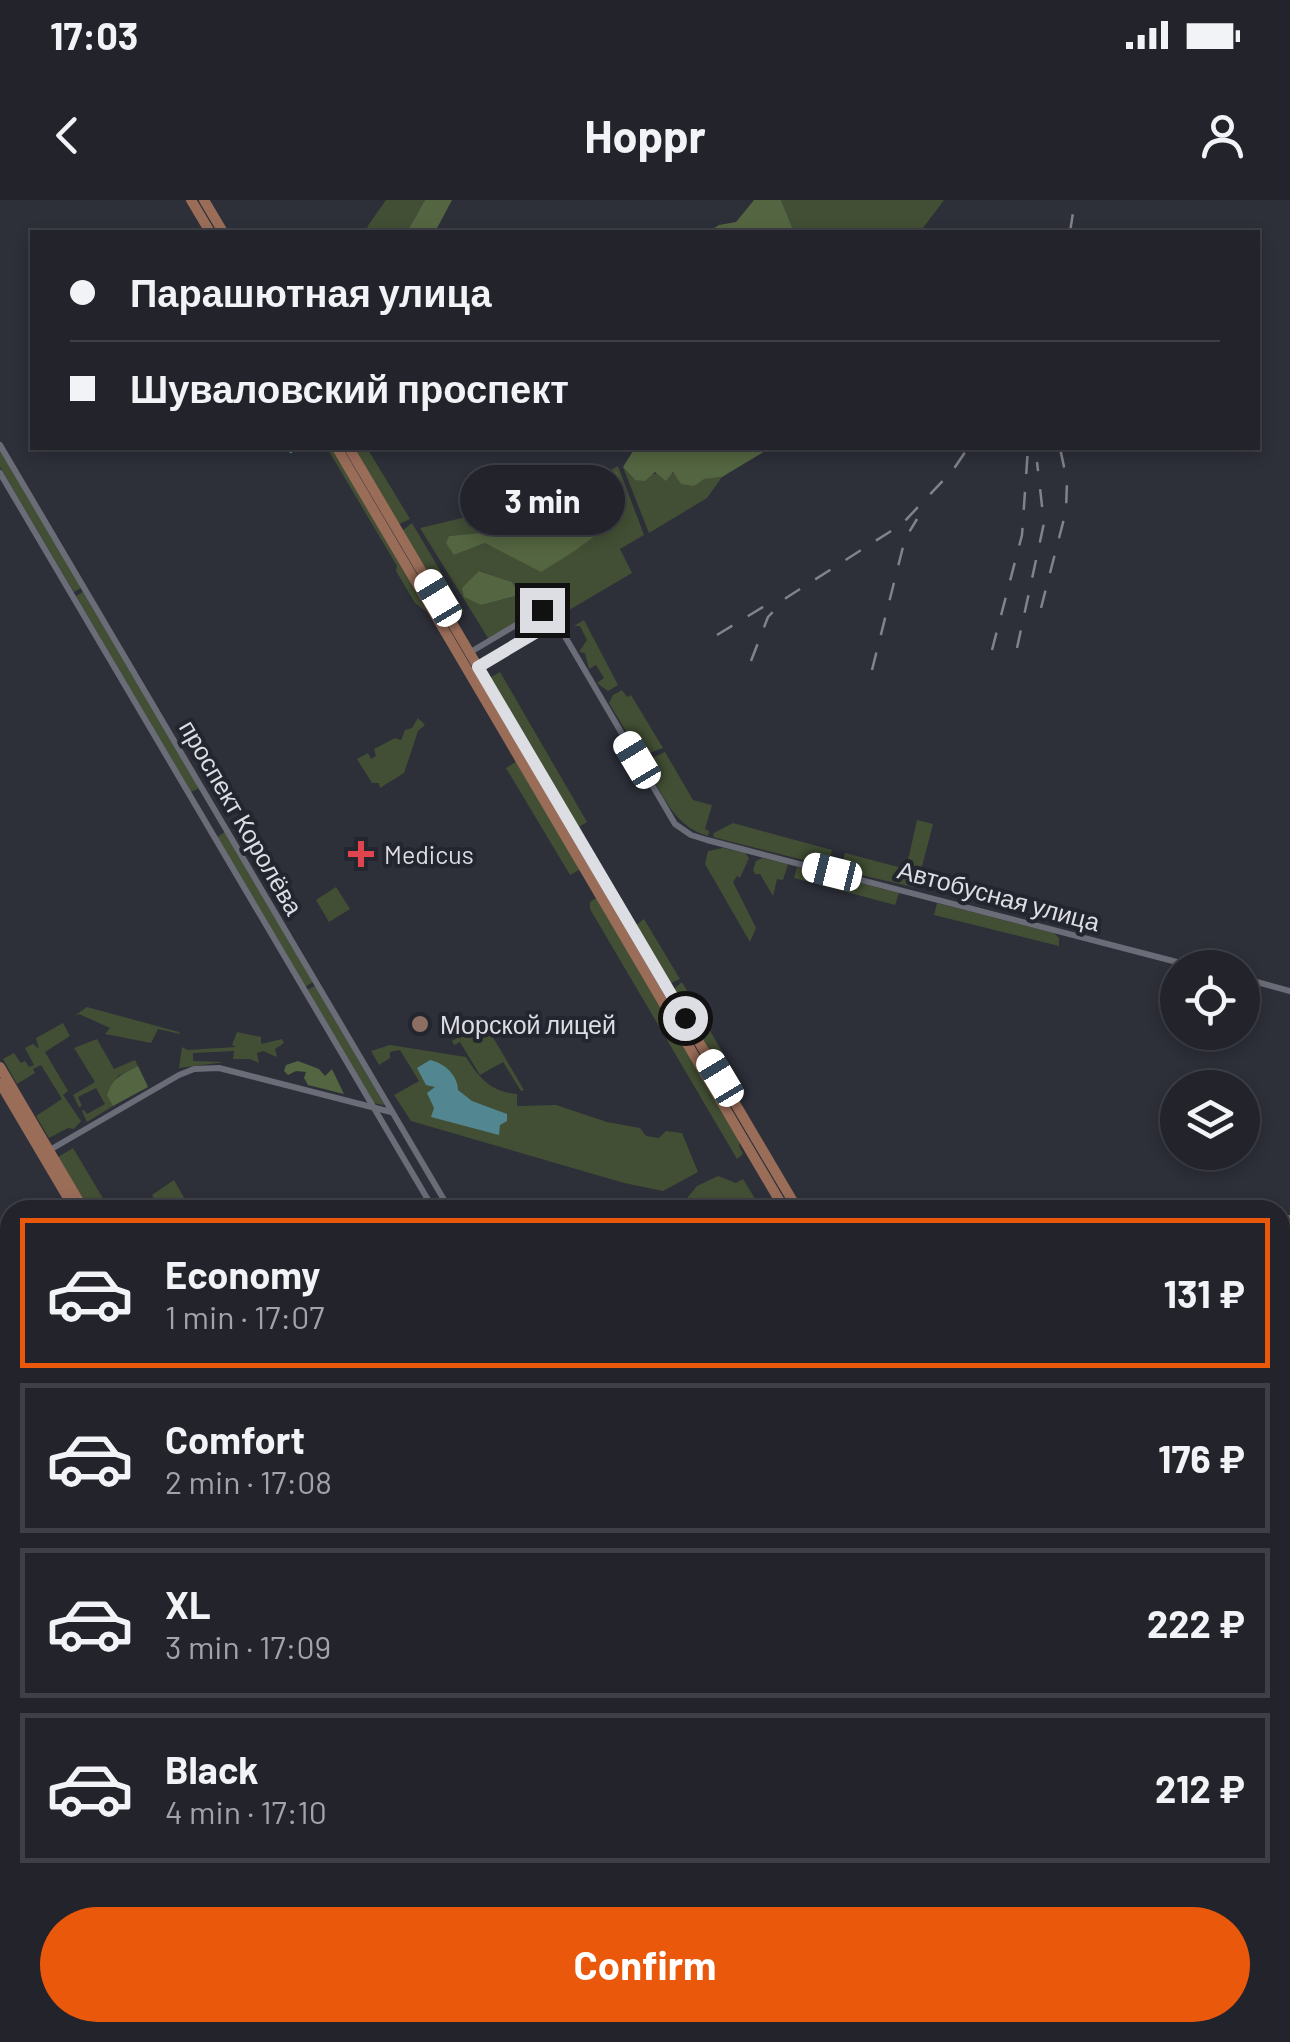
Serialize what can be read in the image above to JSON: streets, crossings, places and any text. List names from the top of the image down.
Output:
{
  "streets": {
    "street": ["проспект Королёва", "Автобусная улица"]
  },
  "places": {
    "health": ["Medicus"],
    "other": ["Морской лицей"]
  },
  "page": {
    "status": "17:03",
    "header": "Hoppr",
    "banner": ["Парашютная улица", "Шуваловский проспект"],
    "bubble": "3 min",
    "list": [
      {
        "name": "Economy",
        "note": "1 min · 17:07",
        "value": "131 ₽"
      },
      {
        "name": "Comfort",
        "note": "2 min · 17:08",
        "value": "176 ₽"
      },
      {
        "name": "XL",
        "note": "3 min · 17:09",
        "value": "222 ₽"
      },
      {
        "name": "Black",
        "note": "4 min · 17:10",
        "value": "212 ₽"
      }
    ],
    "buttons": "Confirm"
  }
}
